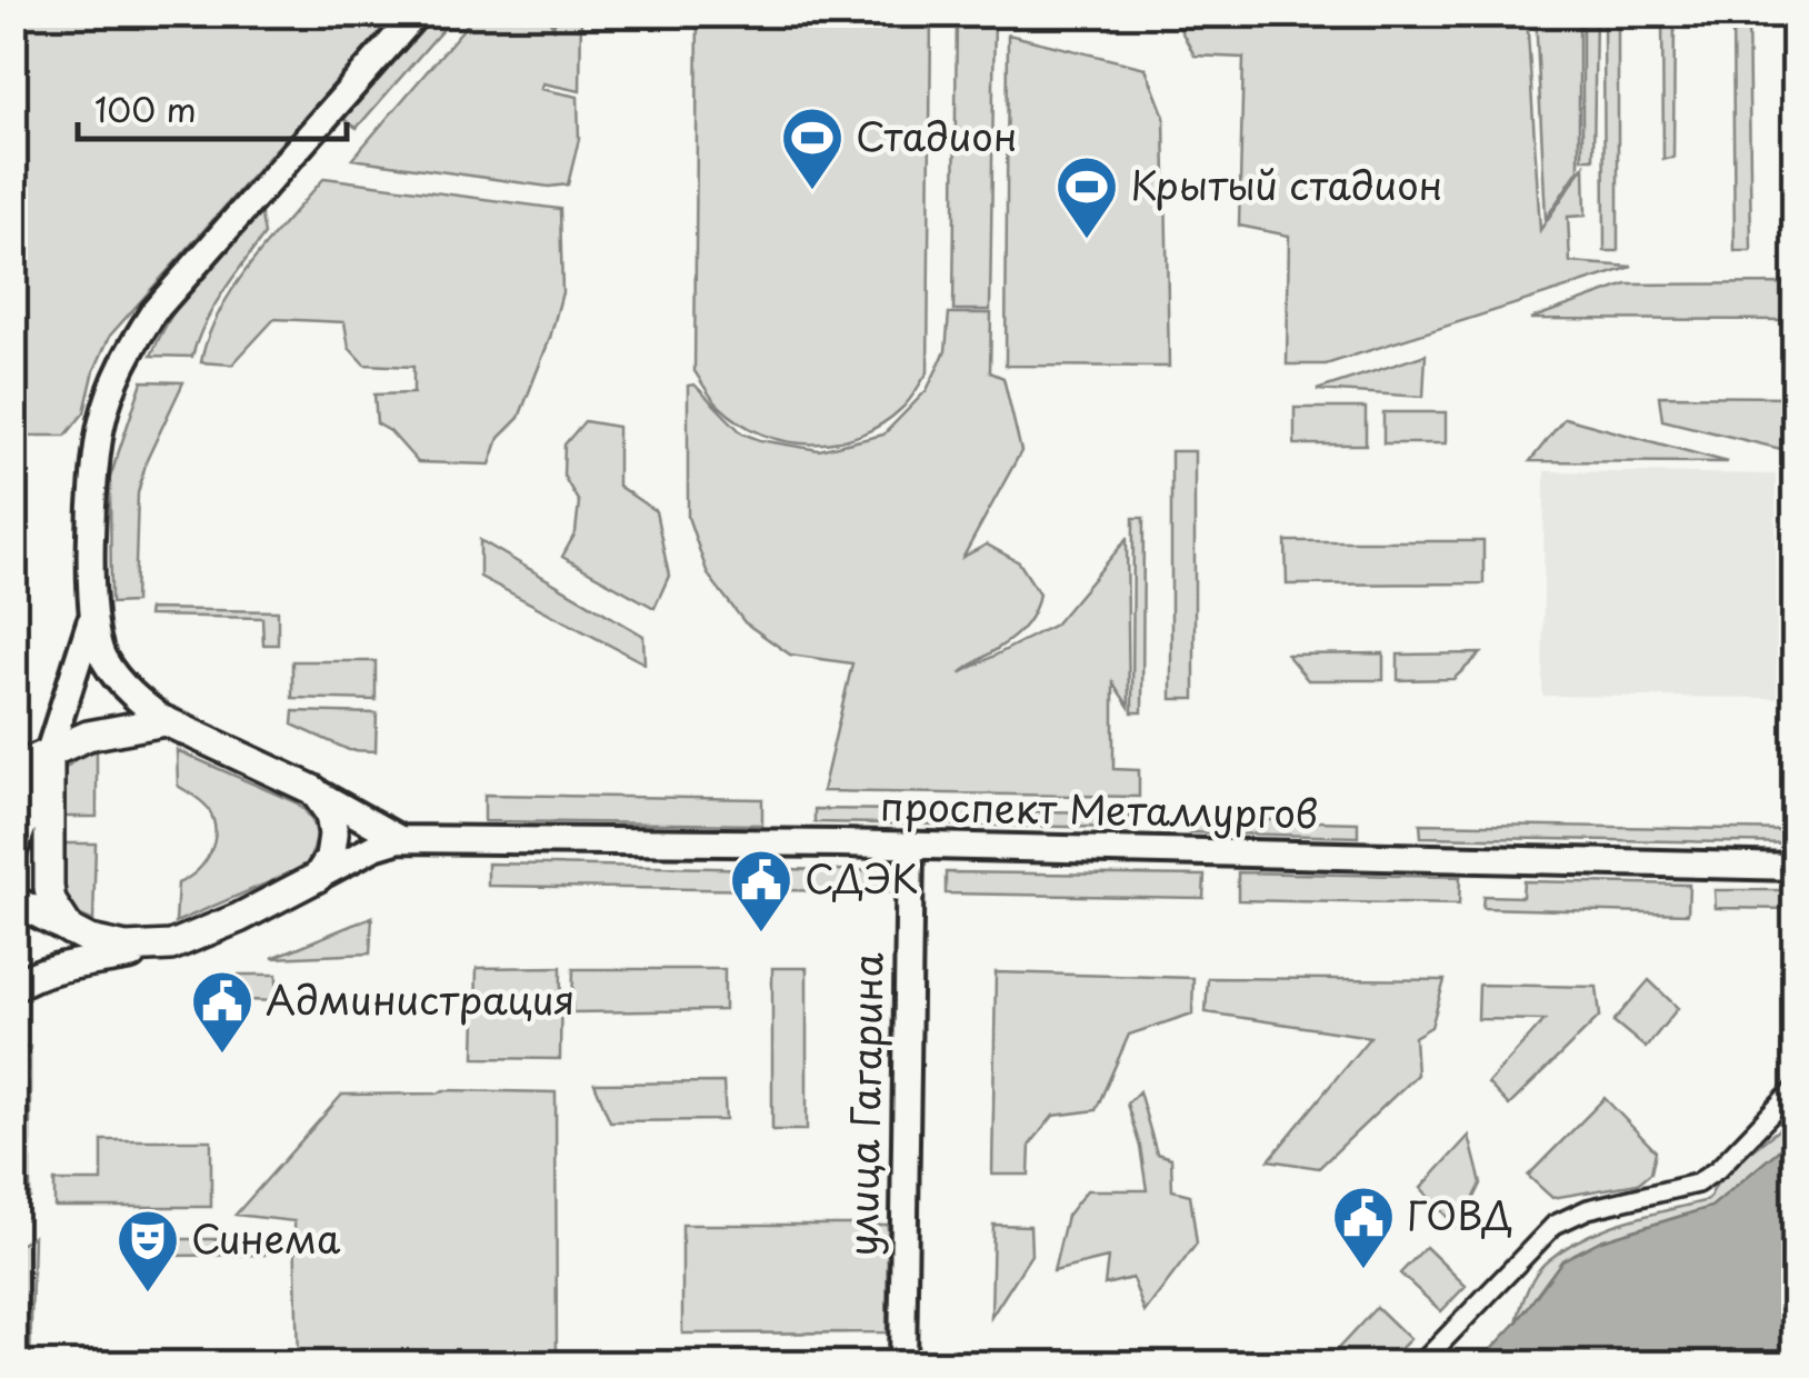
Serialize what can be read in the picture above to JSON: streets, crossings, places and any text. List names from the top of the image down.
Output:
{
  "streets": {
    "main road": ["проспект Металлургов", "улица Гагарина"]
  },
  "crossings": [
    ["проспект Металлургов", "улица Гагарина"]
  ],
  "places": {
    "sports": ["Стадион", "Крытый стадион"],
    "public building": ["СДЭК", "Администрация", "ГОВД"],
    "theatre": ["Синема"]
  },
  "scale_bar": "100 m"
}
